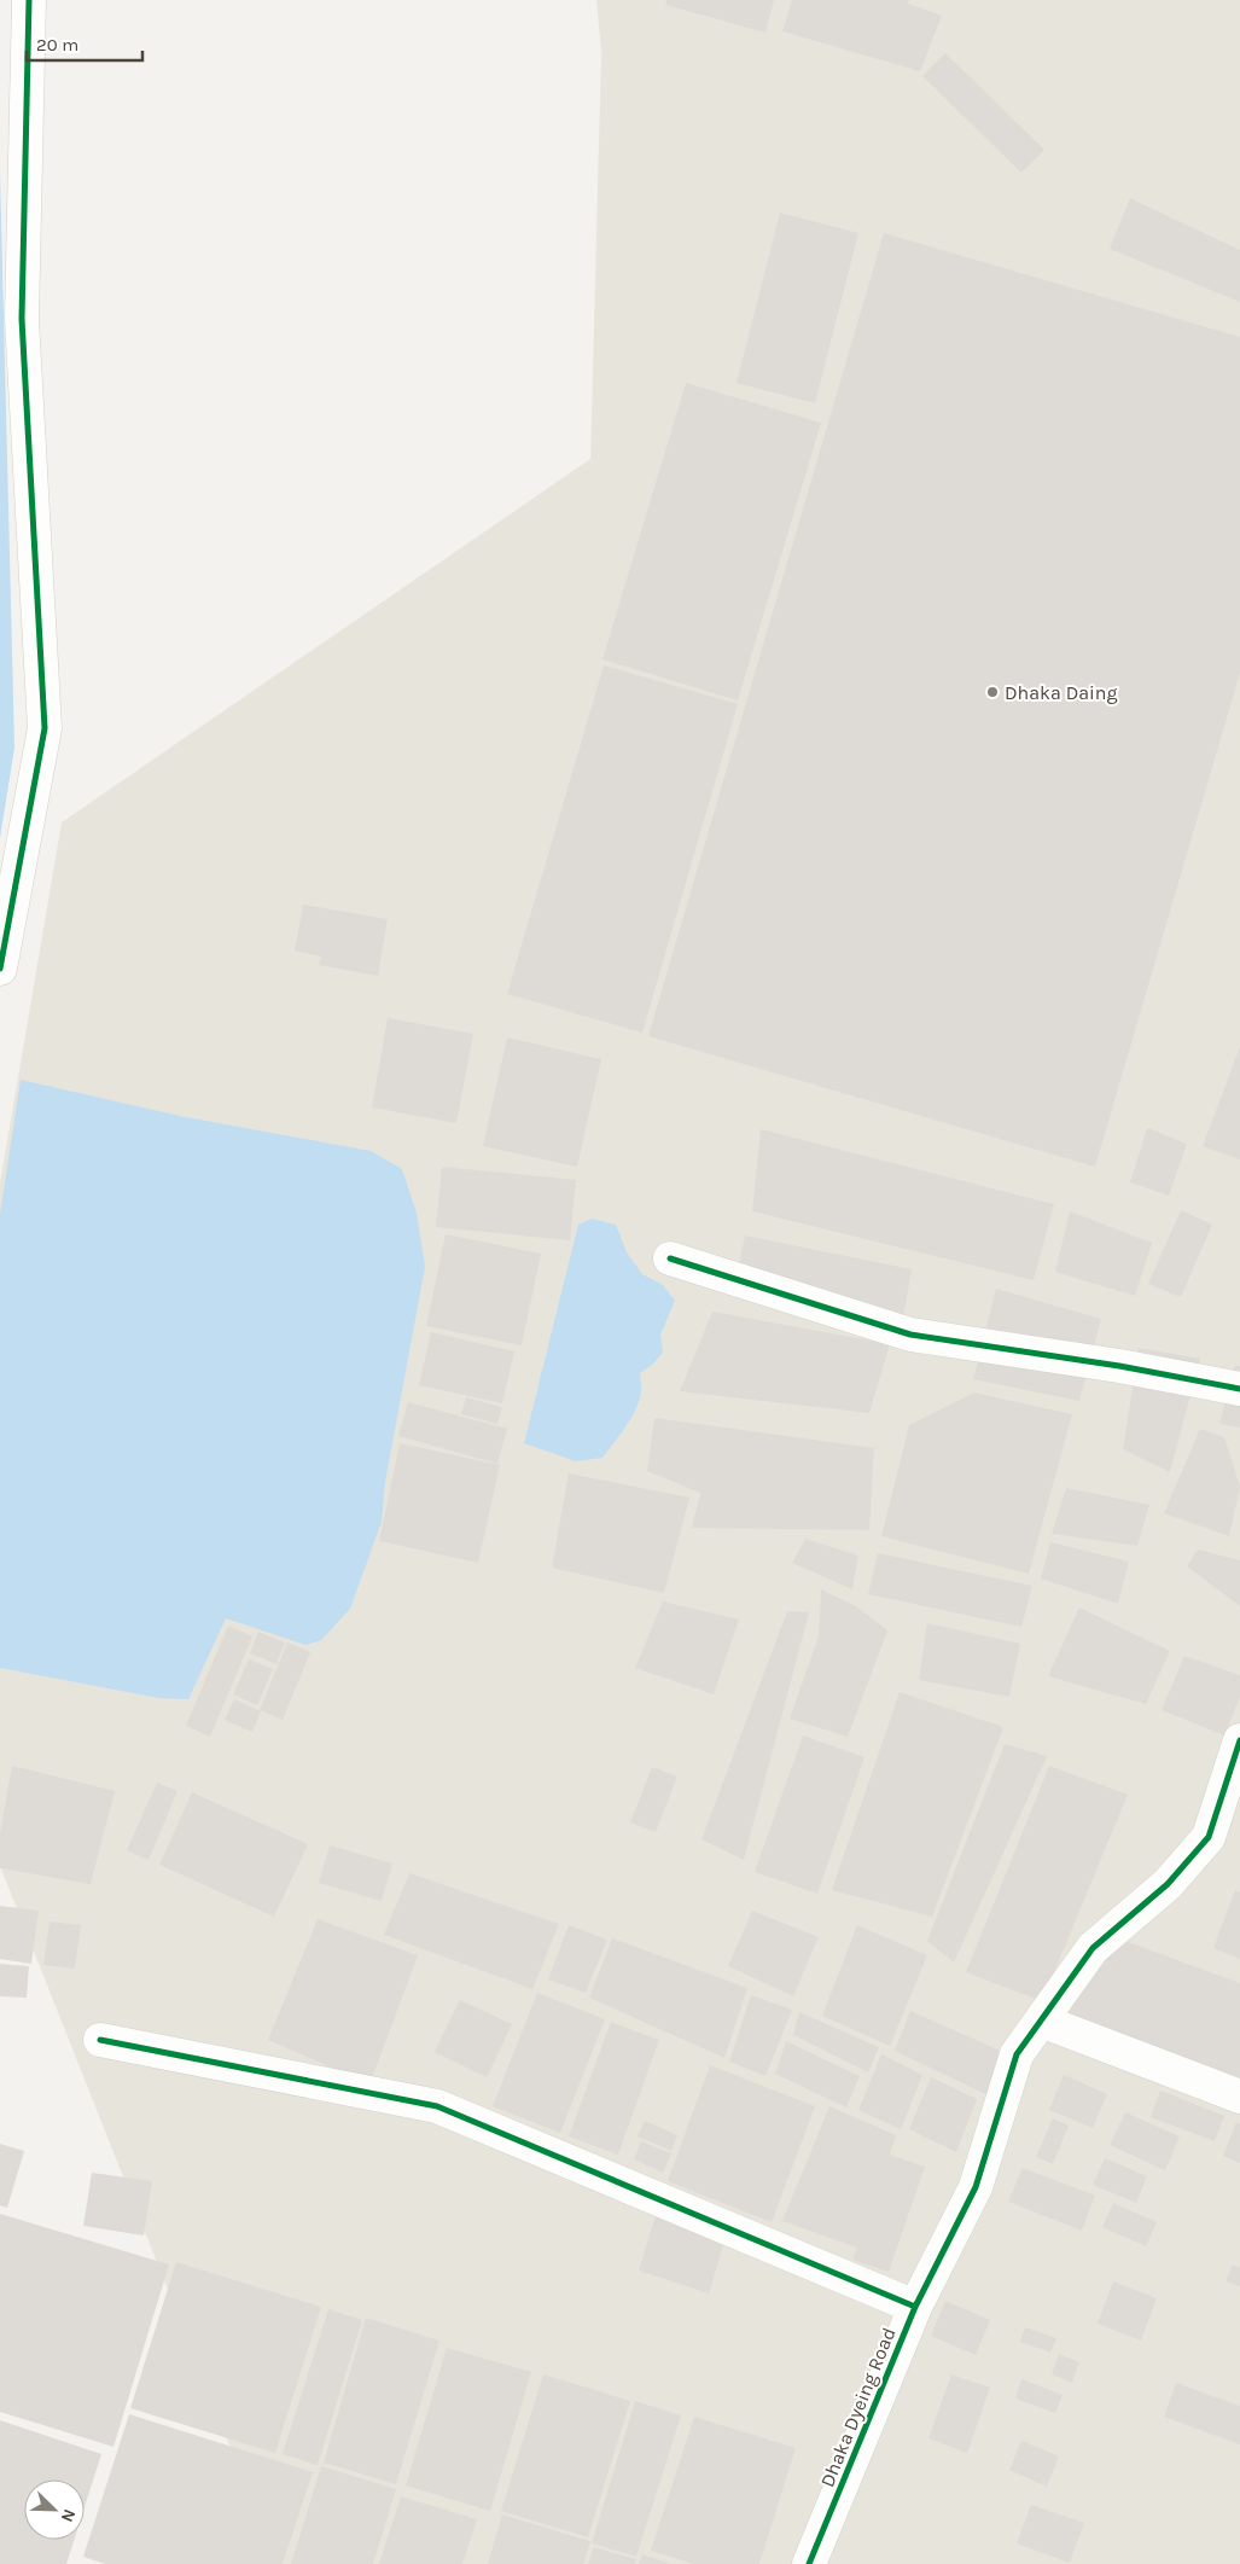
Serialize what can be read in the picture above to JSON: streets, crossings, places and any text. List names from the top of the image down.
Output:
{
  "streets": {
    "street": ["Dhaka Dyeing Road"]
  },
  "places": ["Dhaka Daing"],
  "scale_bar": "20 m",
  "north": "bottom right"
}
